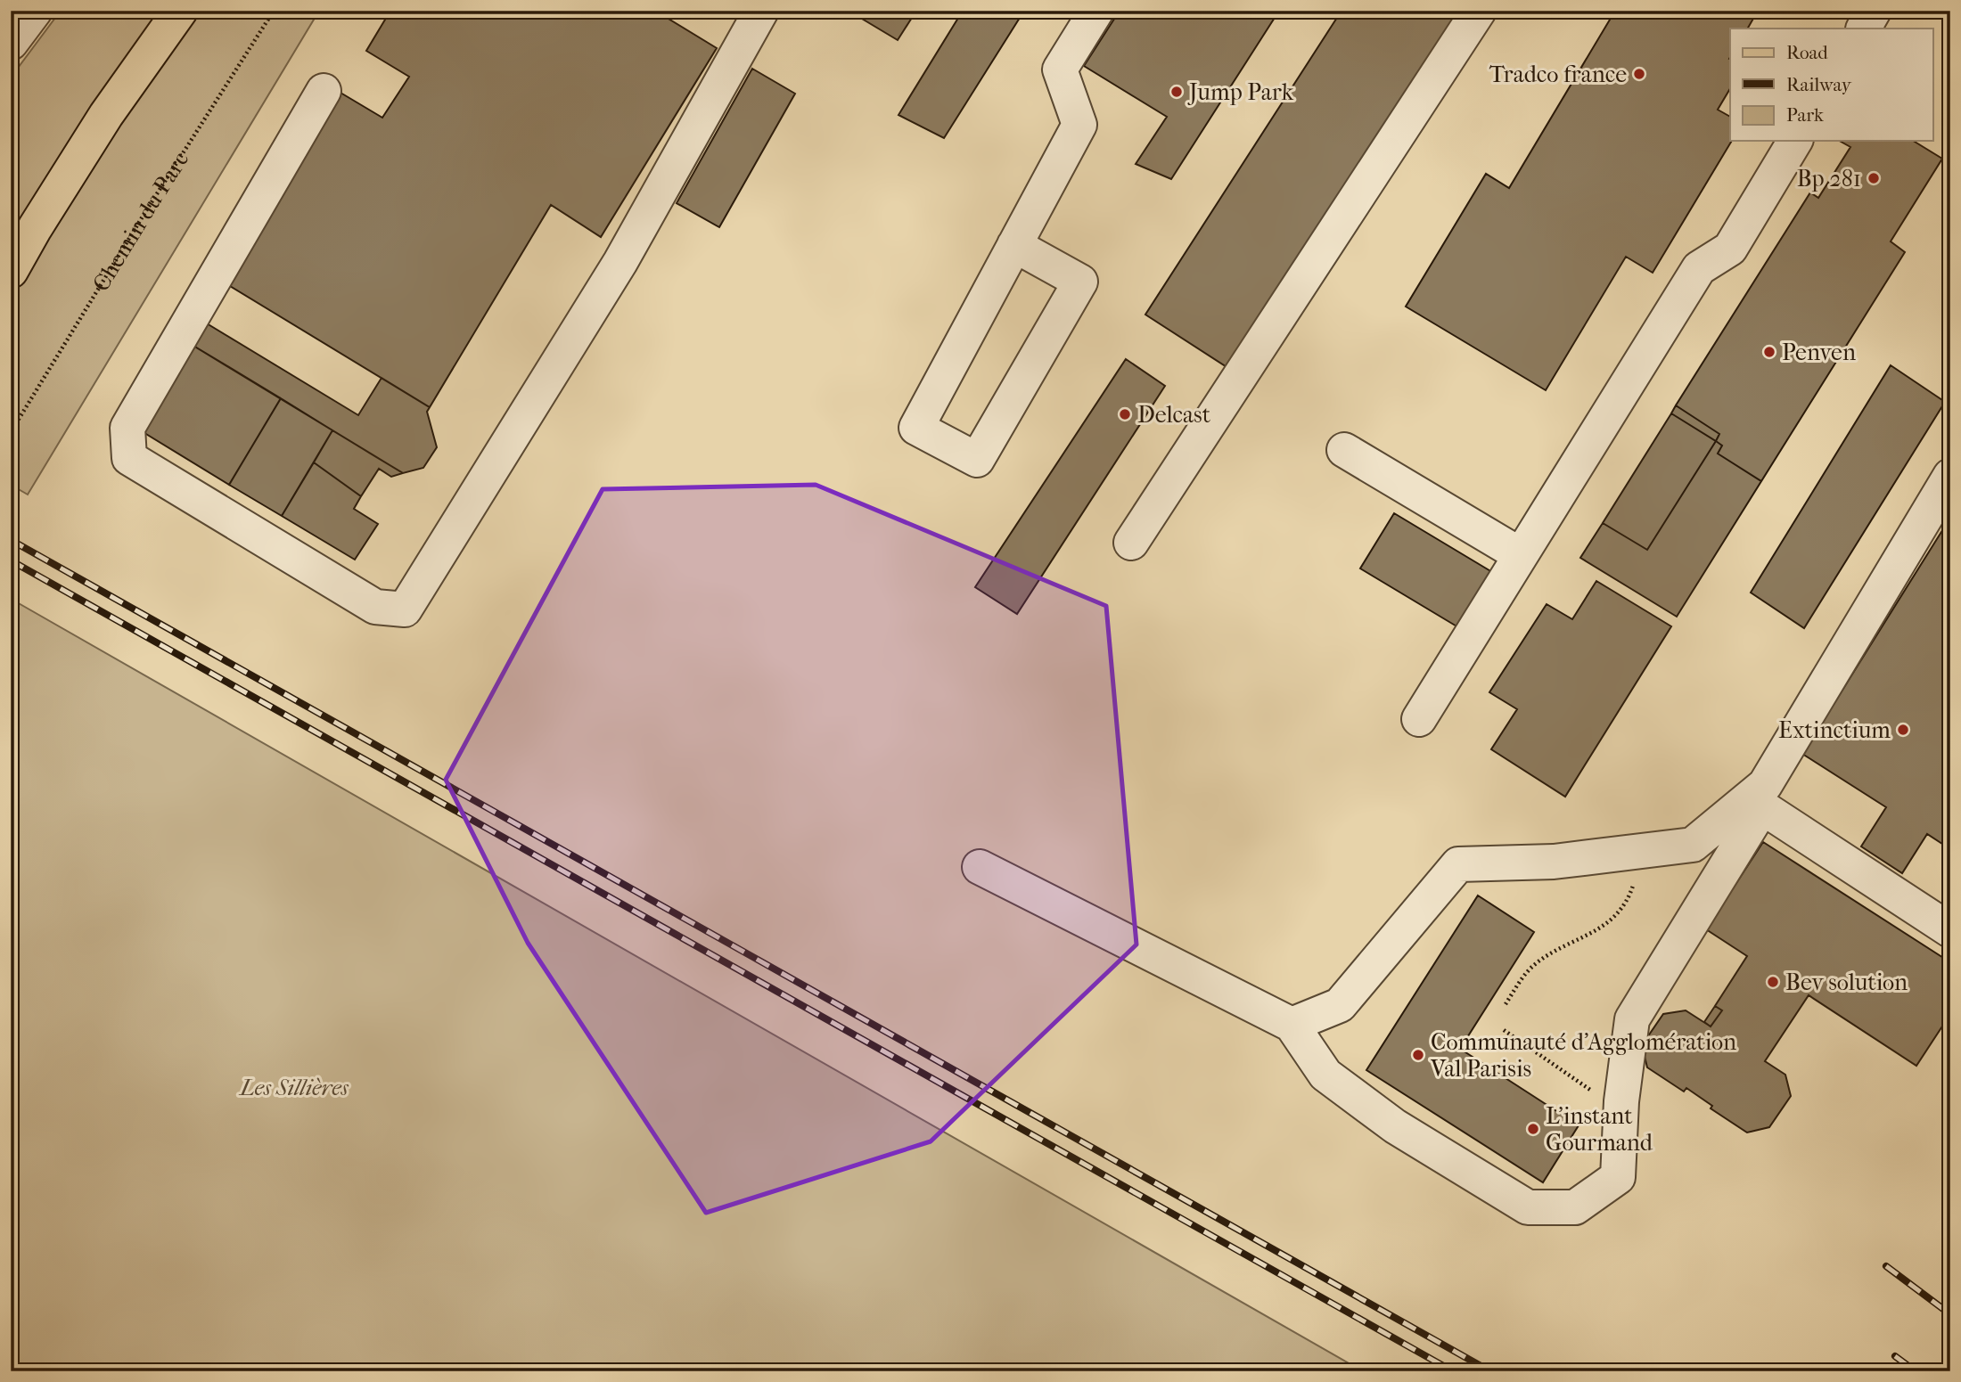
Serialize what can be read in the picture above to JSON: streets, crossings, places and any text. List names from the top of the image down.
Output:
{
  "streets": {
    "path": ["Chemin du Parc"]
  },
  "parks": ["Les Sillières"],
  "places": [
    "Tradco france",
    "Jump Park",
    "Bp 281",
    "Penven",
    "Delcast",
    "Extinctium",
    "Bev solution",
    "Communauté d'Agglomération Val Parisis",
    "L'instant Gourmand"
  ],
  "legend": ["Road", "Railway", "Park"]
}
